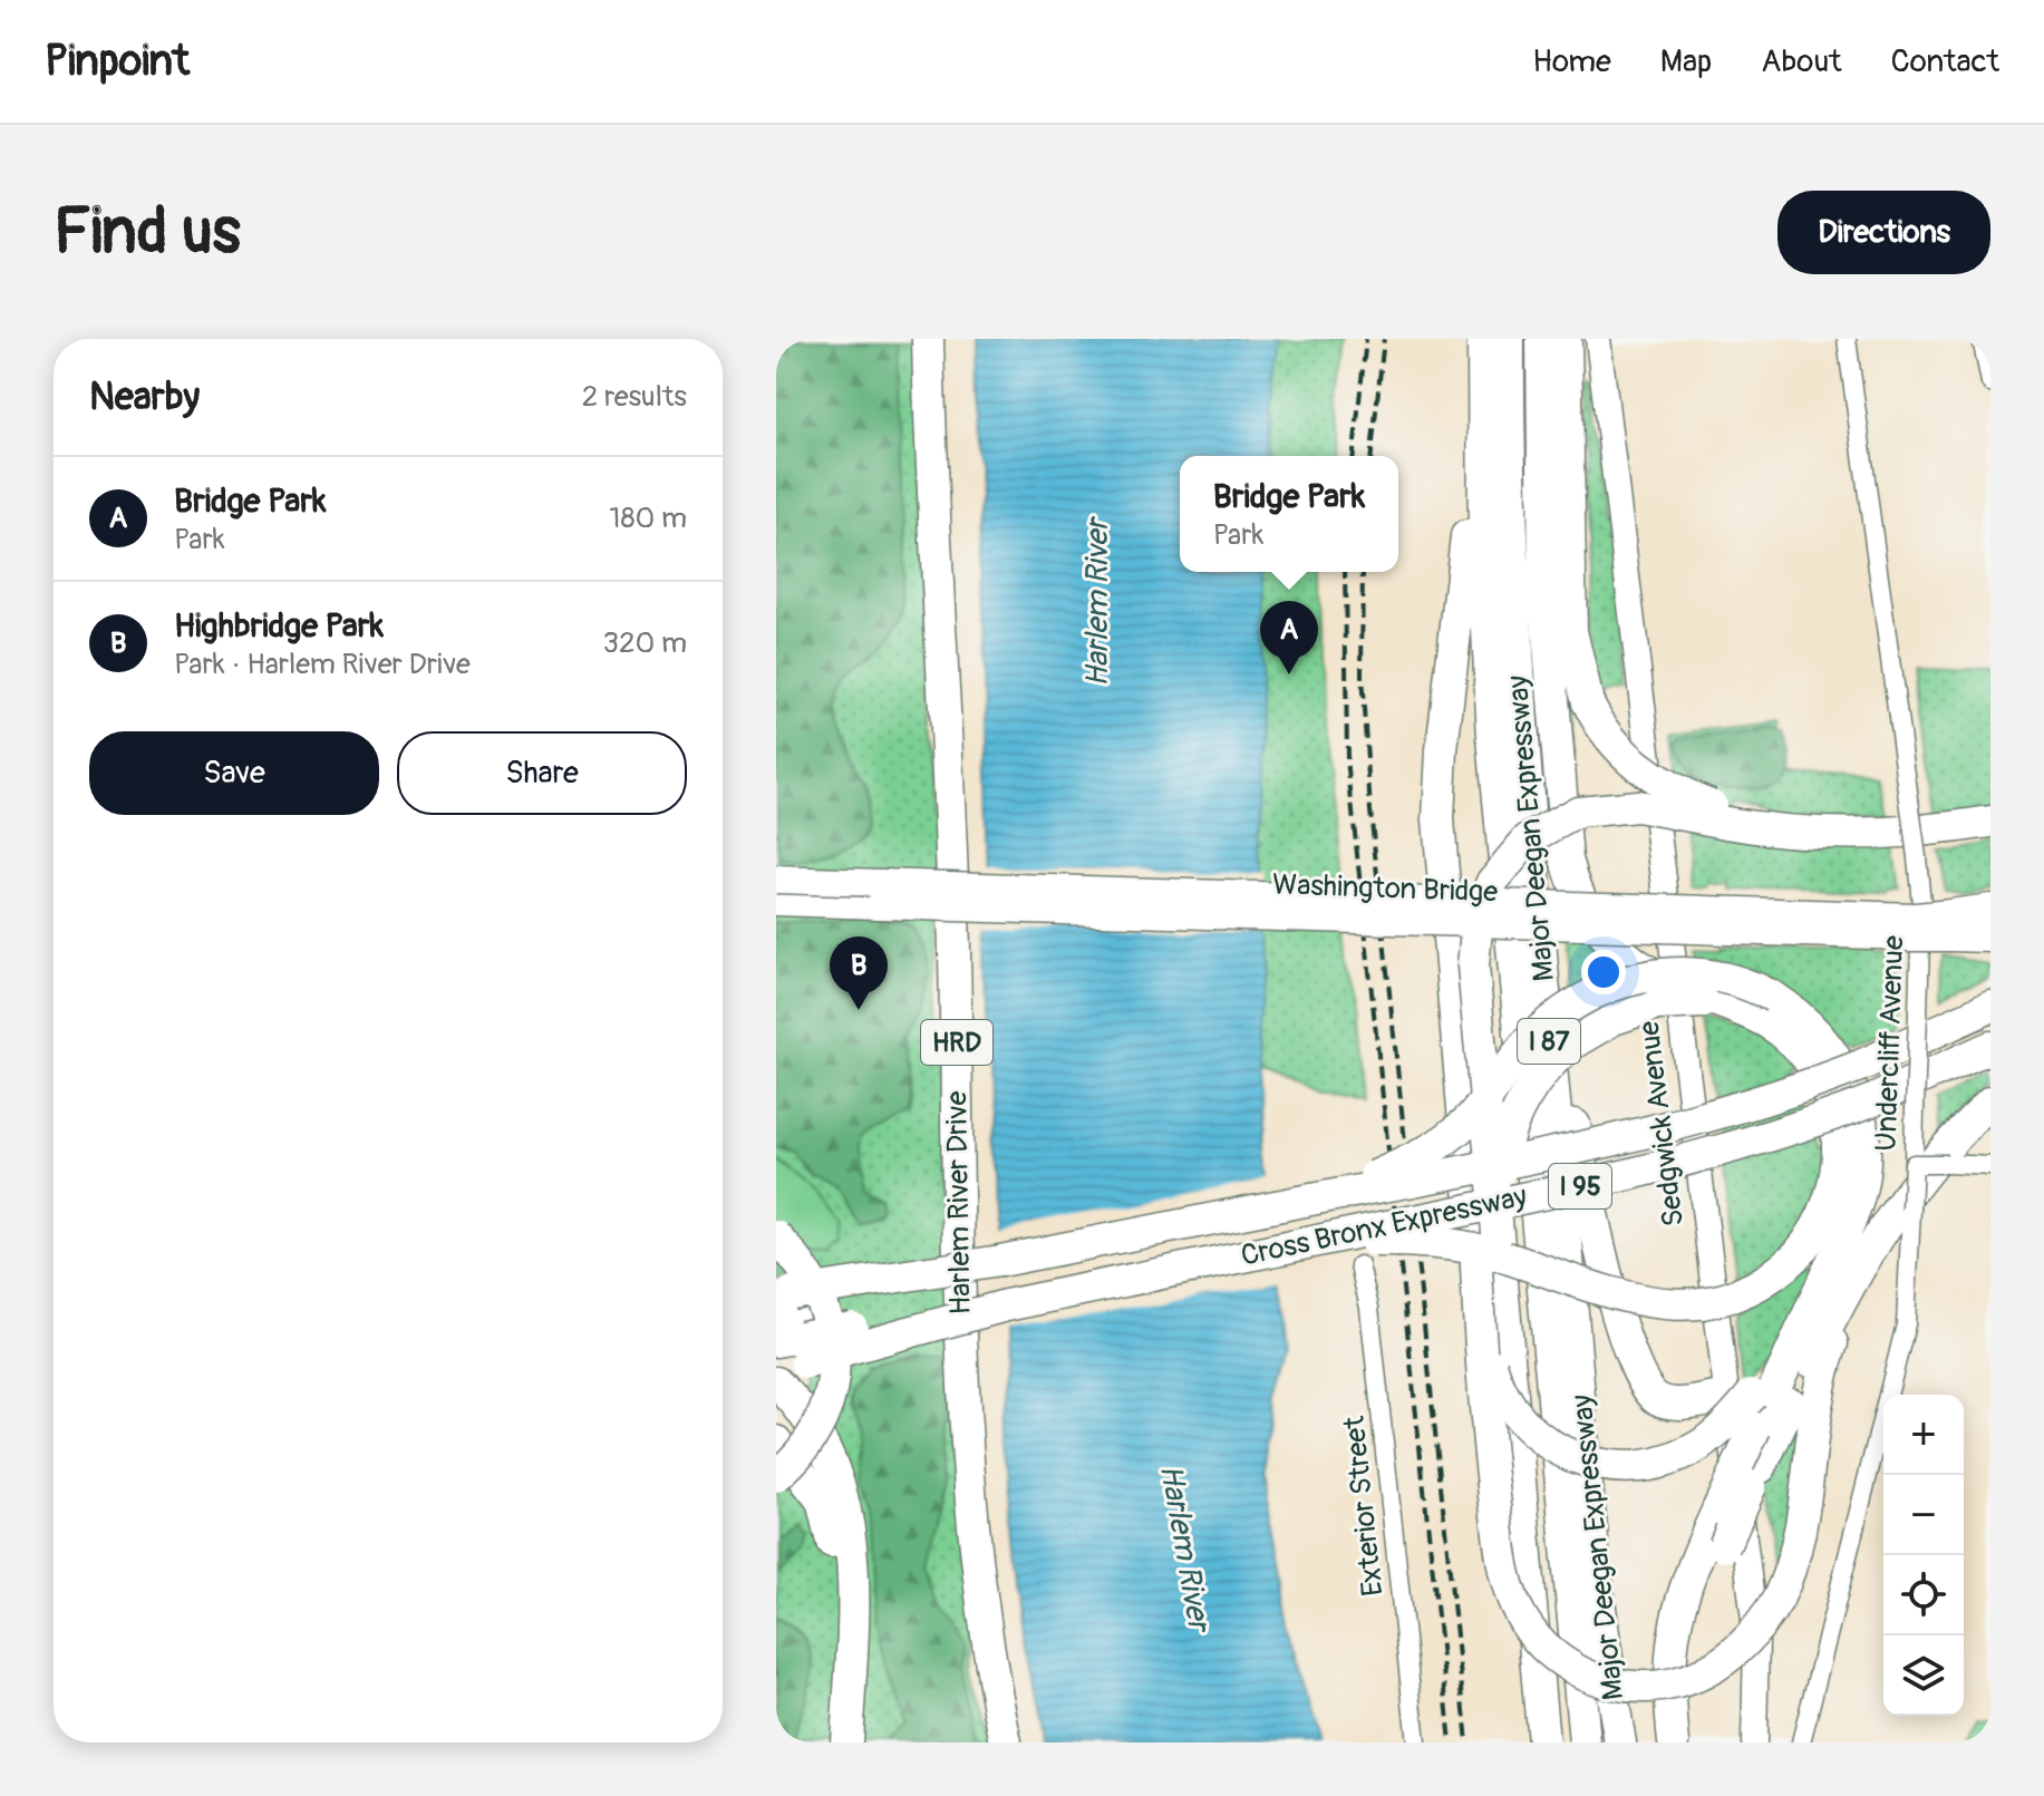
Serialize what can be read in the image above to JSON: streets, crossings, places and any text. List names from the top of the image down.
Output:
{
  "streets": {
    "highway": [
      "Major Deegan Expressway",
      "I 87",
      "HRD",
      "I 95",
      "Harlem River Drive",
      "Cross Bronx Expressway"
    ],
    "main road": ["Washington Bridge", "Sedgwick Avenue"],
    "street": ["Undercliff Avenue", "Exterior Street"]
  },
  "crossings": [
    ["I 95", "Cross Bronx Expressway"]
  ],
  "water": ["Harlem River"],
  "page": {
    "header": "Pinpoint",
    "nav": [
      "Home",
      "Map",
      "About",
      "Contact"
    ],
    "buttons": [
      "Directions",
      ["Save", "Share"]
    ],
    "title": "Find us",
    "heading": ["Nearby", "2 results"],
    "list": [
      {
        "mark": "A",
        "name": "Bridge Park",
        "note": "Park",
        "value": "180 m"
      },
      {
        "mark": "B",
        "name": "Highbridge Park",
        "note": "Park · Harlem River Drive",
        "value": "320 m"
      }
    ],
    "popup": ["Bridge Park", "Park"],
    "pins": ["A", "B"],
    "map_buttons": ["+", "−"]
  }
}
